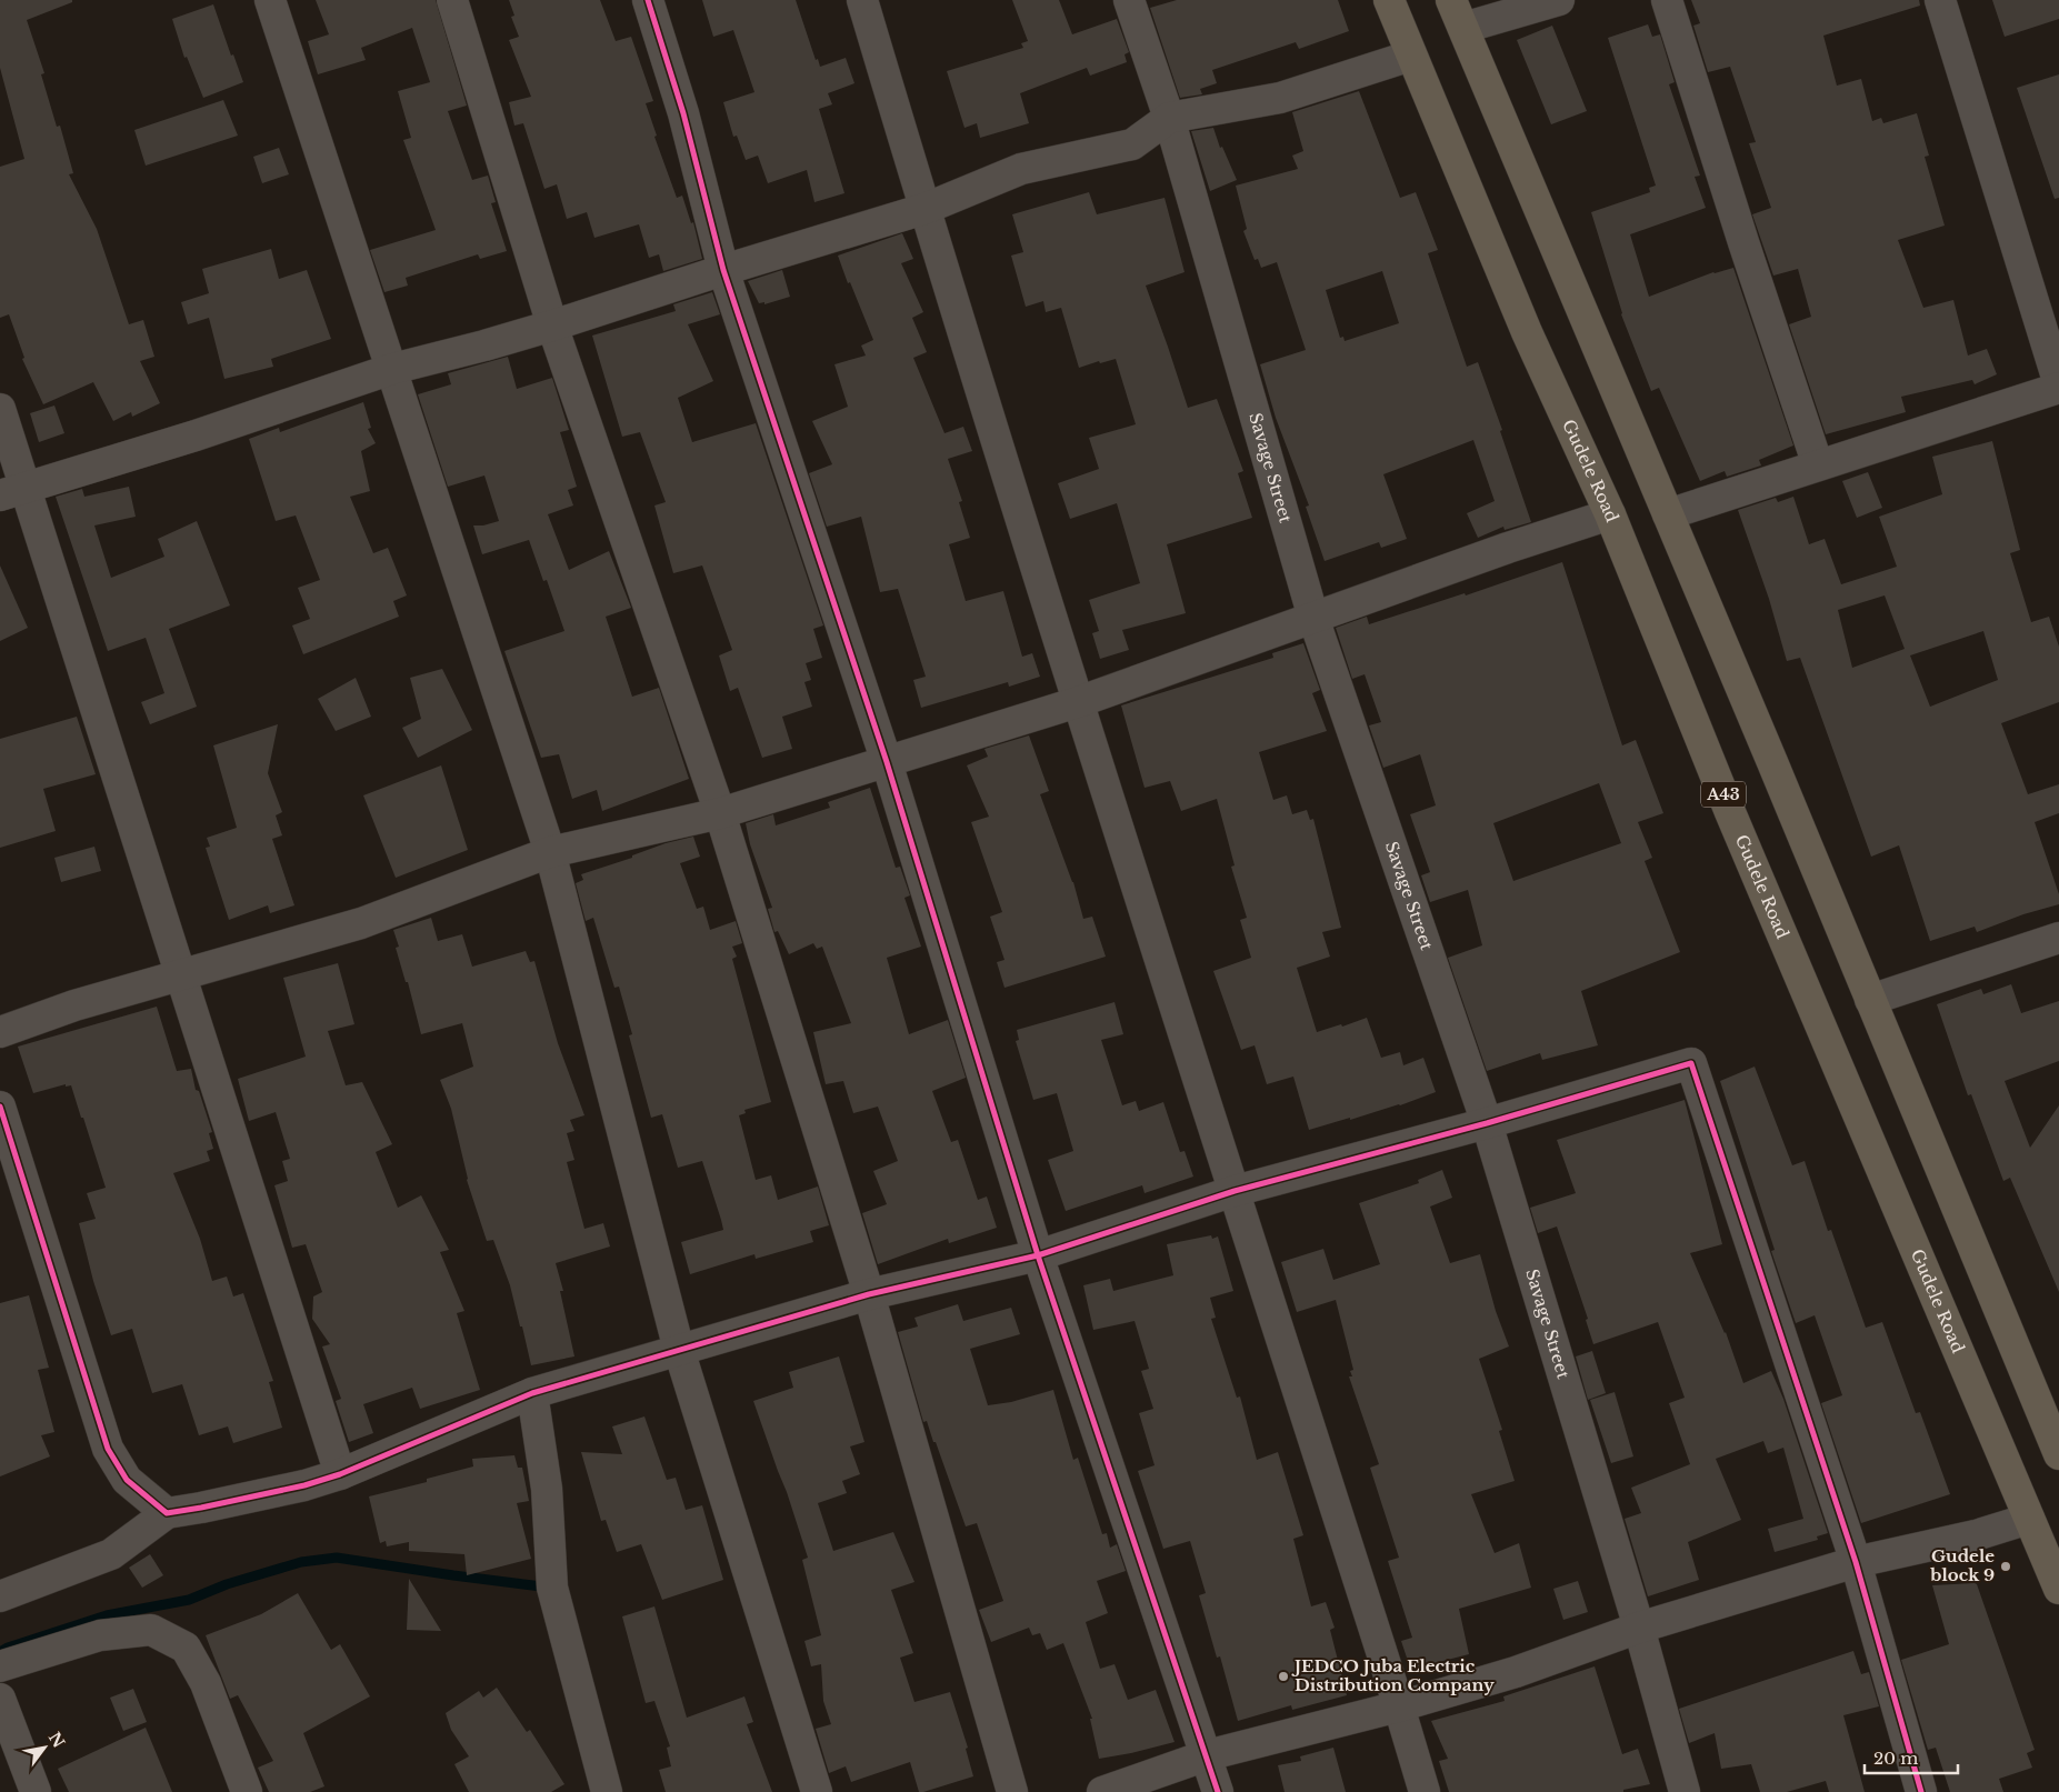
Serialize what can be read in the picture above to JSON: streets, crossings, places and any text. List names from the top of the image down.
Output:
{
  "streets": {
    "highway": ["Gudele Road", "A43"],
    "street": ["Savage Street"]
  },
  "places": ["Gudele block 9", "JEDCO Juba Electric Distribution Company"],
  "scale_bar": "20 m",
  "north": "top right"
}
